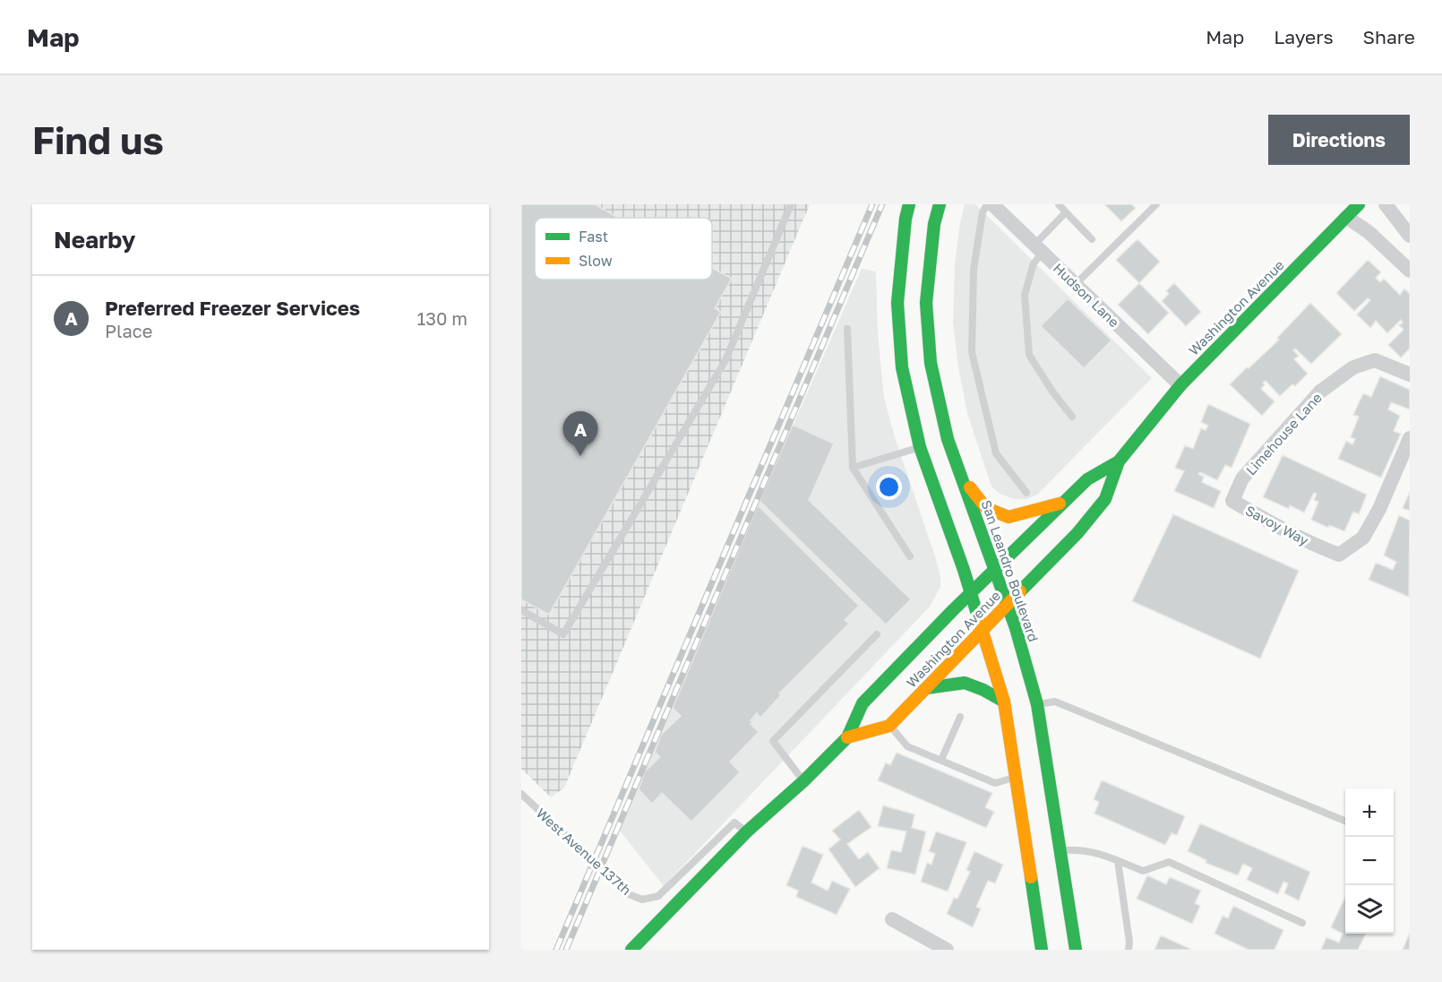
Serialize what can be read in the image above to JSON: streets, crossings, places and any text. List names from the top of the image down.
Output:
{
  "streets": {
    "main road": ["Washington Avenue", "San Leandro Boulevard"],
    "street": ["Hudson Lane", "Limehouse Lane", "Savoy Way"],
    "lane": ["West Avenue 137th"]
  },
  "crossings": [
    ["Hudson Lane", "Washington Avenue"],
    ["Washington Avenue", "San Leandro Boulevard"],
    ["Washington Avenue", "West Avenue 137th"],
    ["Limehouse Lane", "Savoy Way"]
  ],
  "legend": ["Fast", "Slow"],
  "page": {
    "header": "Map",
    "nav": ["Map", "Layers", "Share"],
    "buttons": "Directions",
    "title": "Find us",
    "heading": "Nearby",
    "list": [
      {
        "mark": "A",
        "name": "Preferred Freezer Services",
        "note": "Place",
        "value": "130 m"
      }
    ],
    "pins": "A",
    "map_buttons": ["+", "−"]
  }
}
